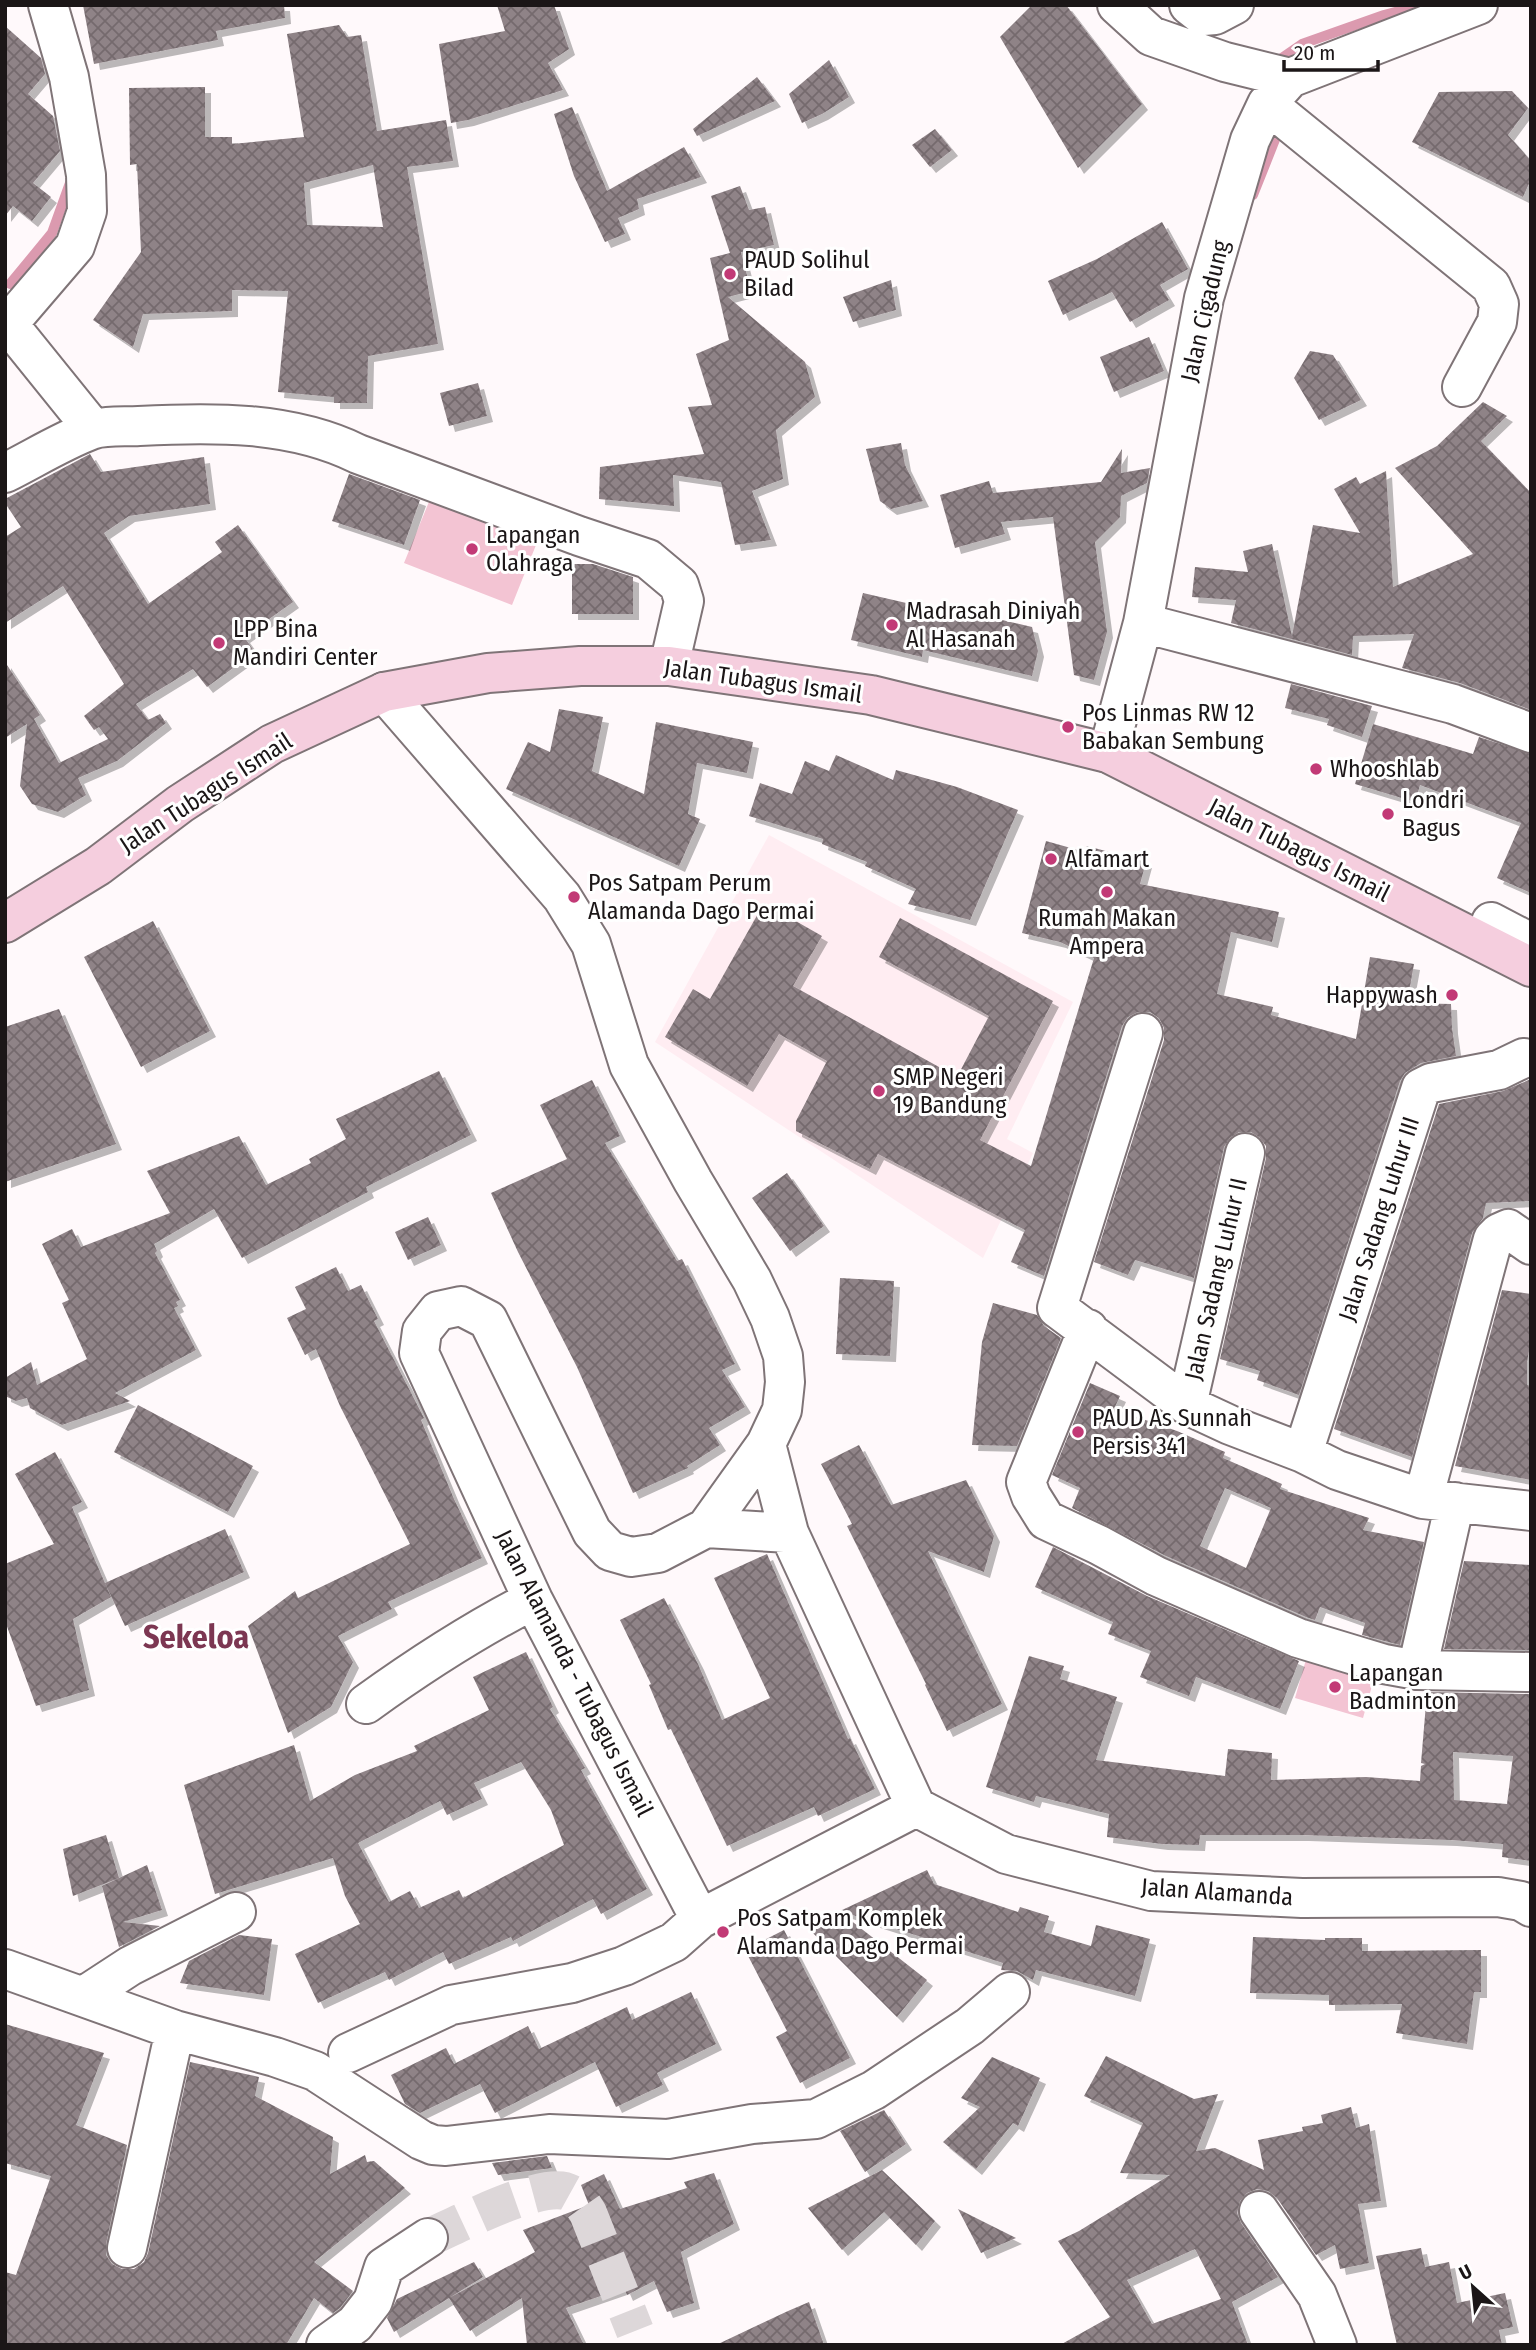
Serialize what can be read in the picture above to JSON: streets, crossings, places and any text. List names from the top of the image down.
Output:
{
  "streets": {
    "main road": ["Jalan Tubagus Ismail"],
    "street": [
      "Jalan Cigadung",
      "Jalan Sadang Luhur III",
      "Jalan Sadang Luhur II",
      "Jalan Alamanda - Tubagus Ismail",
      "Jalan Alamanda"
    ]
  },
  "crossings": [
    ["Jalan Cigadung", "Jalan Tubagus Ismail"],
    ["Jalan Tubagus Ismail", "Jalan Alamanda - Tubagus Ismail"]
  ],
  "districts": ["Sekeloa"],
  "places": [
    "PAUD Solihul Bilad",
    "Lapangan Olahraga",
    "Madrasah Diniyah Al Hasanah",
    "LPP Bina Mandiri Center",
    "Pos Linmas RW 12 Babakan Sembung",
    "Whooshlab",
    "Londri Bagus",
    "Alfamart",
    "Rumah Makan Ampera",
    "Pos Satpam Perum Alamanda Dago Permai",
    "Happywash",
    "SMP Negeri 19 Bandung",
    "PAUD As Sunnah Persis 341",
    "Lapangan Badminton",
    "Pos Satpam Komplek Alamanda Dago Permai"
  ],
  "scale_bar": "20 m",
  "north": "top left"
}
